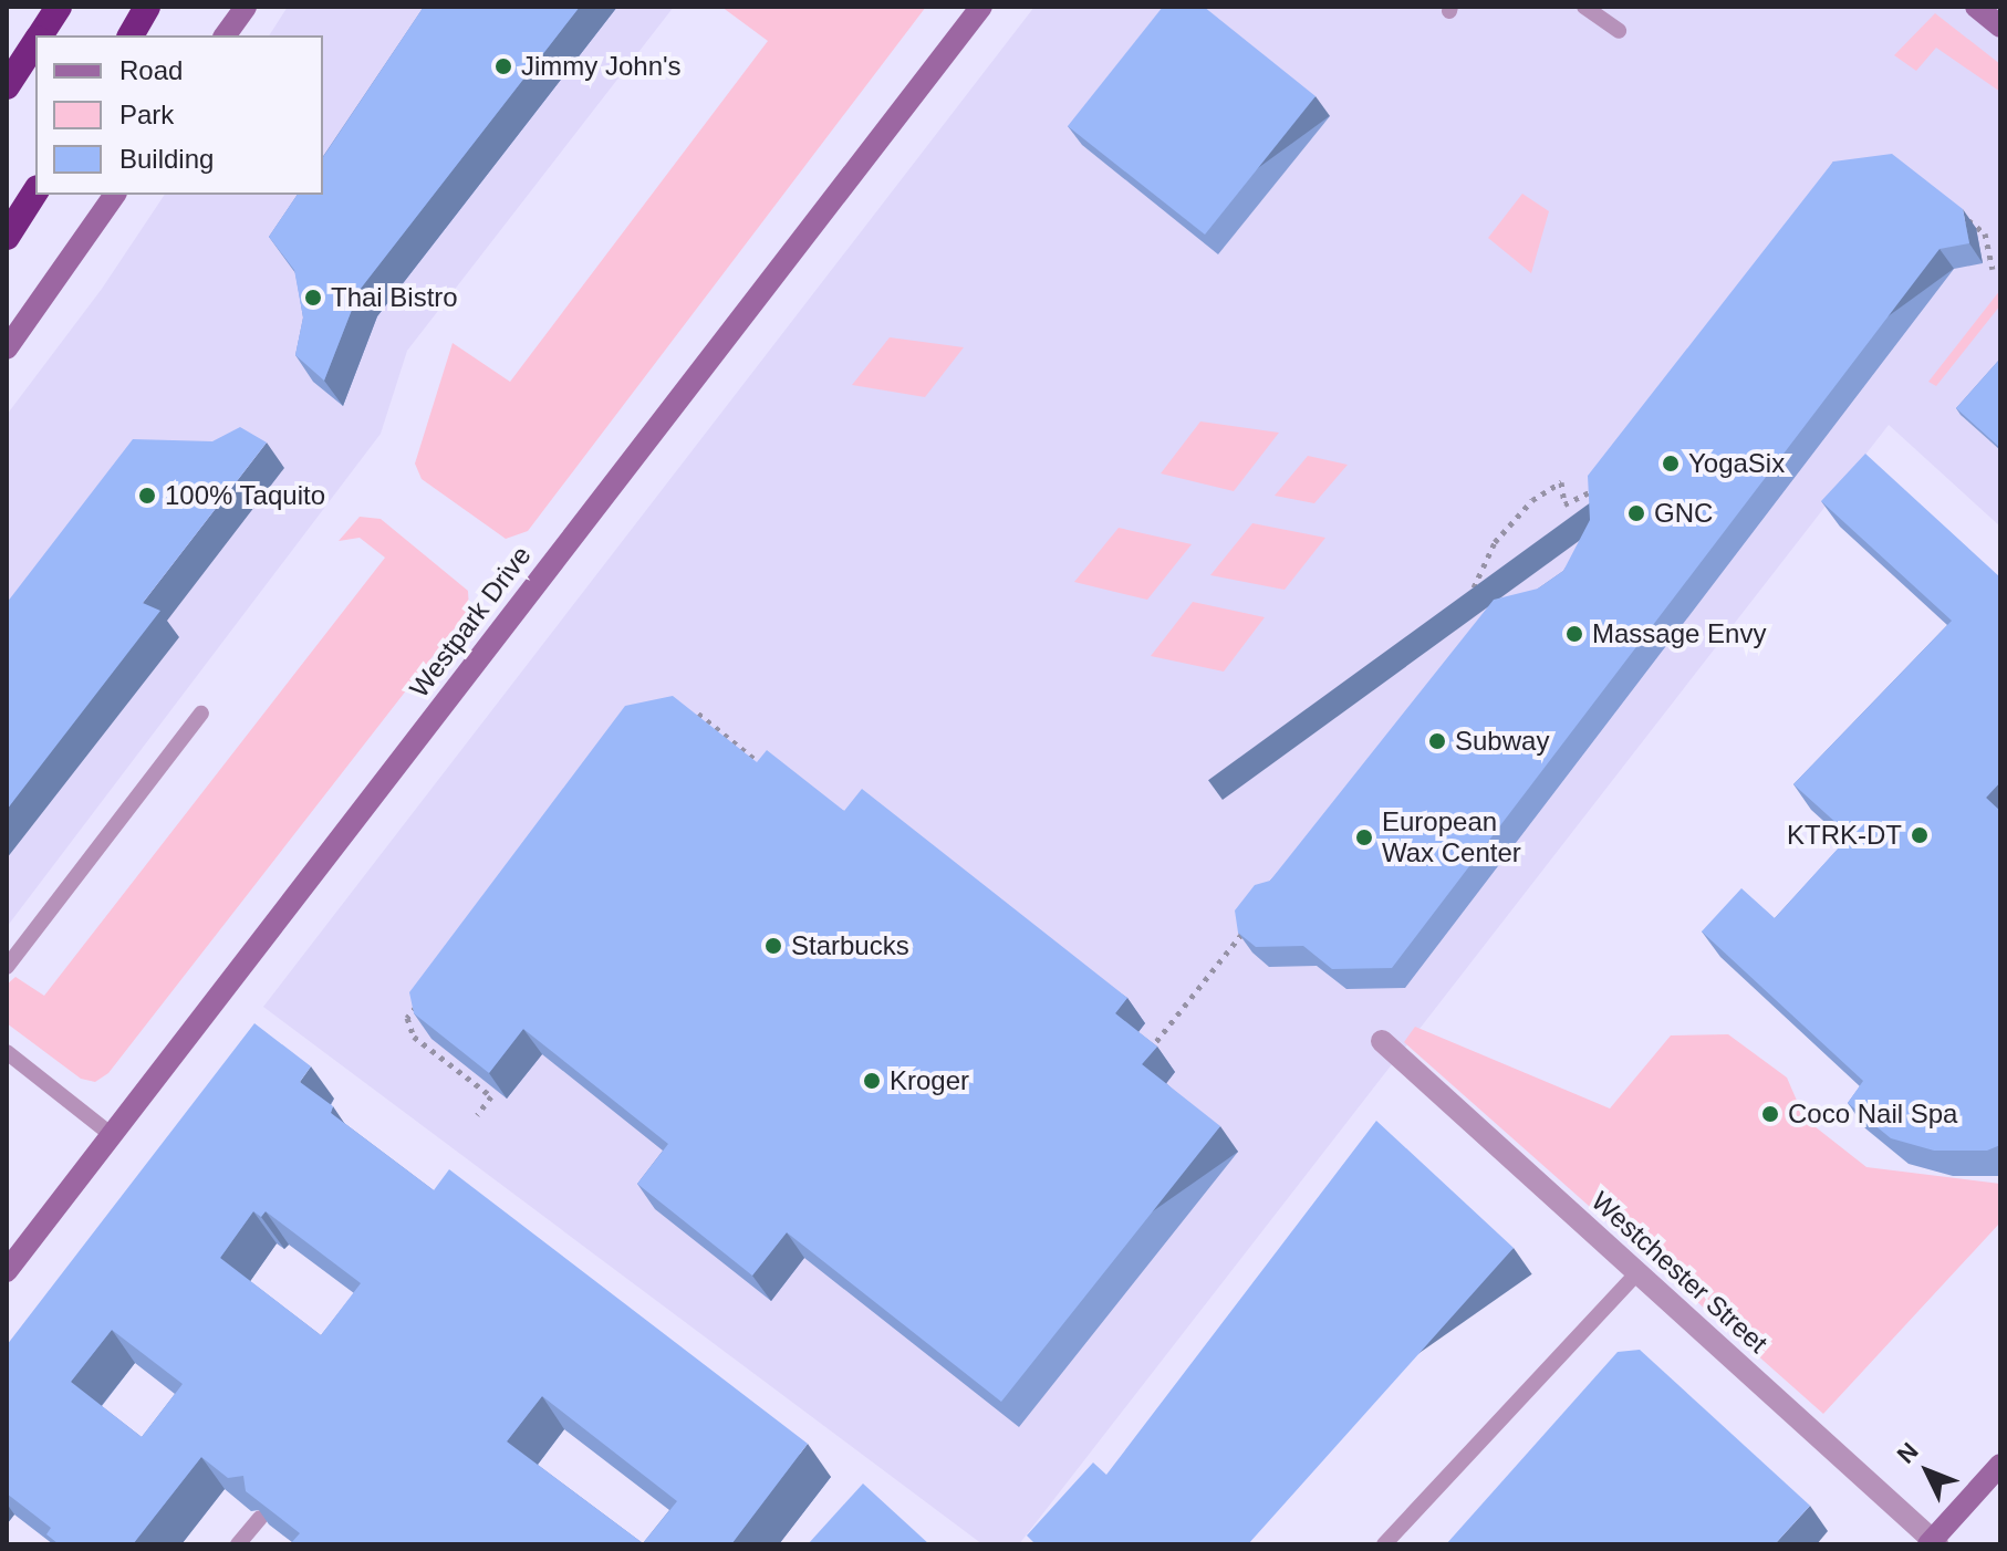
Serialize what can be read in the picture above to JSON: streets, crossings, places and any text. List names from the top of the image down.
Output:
{
  "streets": {
    "main road": ["Westpark Drive"],
    "street": ["Westchester Street"]
  },
  "places": [
    "Jimmy John's",
    "Thai Bistro",
    "YogaSix",
    "100% Taquito",
    "GNC",
    "Massage Envy",
    "Subway",
    "KTRK-DT",
    "European Wax Center",
    "Starbucks",
    "Kroger",
    "Coco Nail Spa"
  ],
  "legend": ["Road", "Park", "Building"],
  "north": "top left"
}
